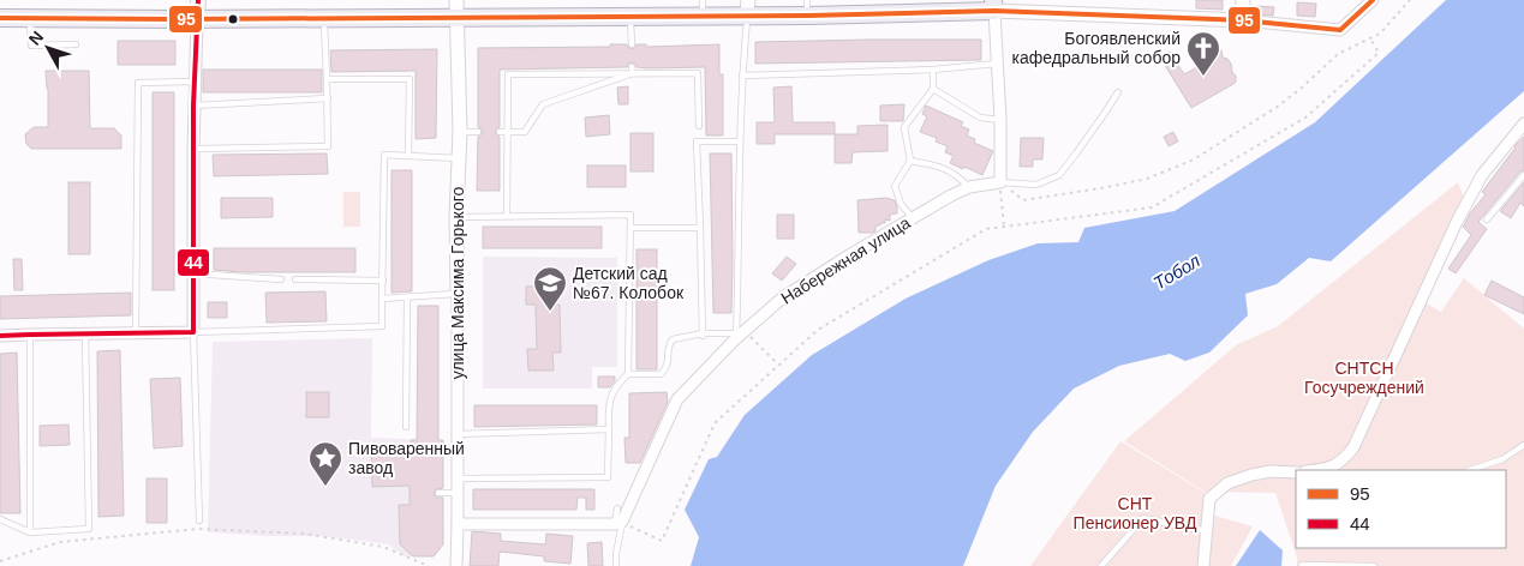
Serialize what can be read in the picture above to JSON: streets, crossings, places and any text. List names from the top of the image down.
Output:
{
  "streets": {
    "street": ["Набережная улица", "улица Максима Горького"]
  },
  "water": ["Тобол"],
  "parks": ["СНТСН Госучреждений", "СНТ Пенсионер УВД"],
  "places": {
    "church": ["Богоявленский кафедральный собор"],
    "school or university": ["Детский сад №67. Колобок"],
    "place": ["Пивоваренный завод"]
  },
  "lines": ["transit line 95", "transit line 44"],
  "legend": ["95", "44"],
  "north": "top left"
}
